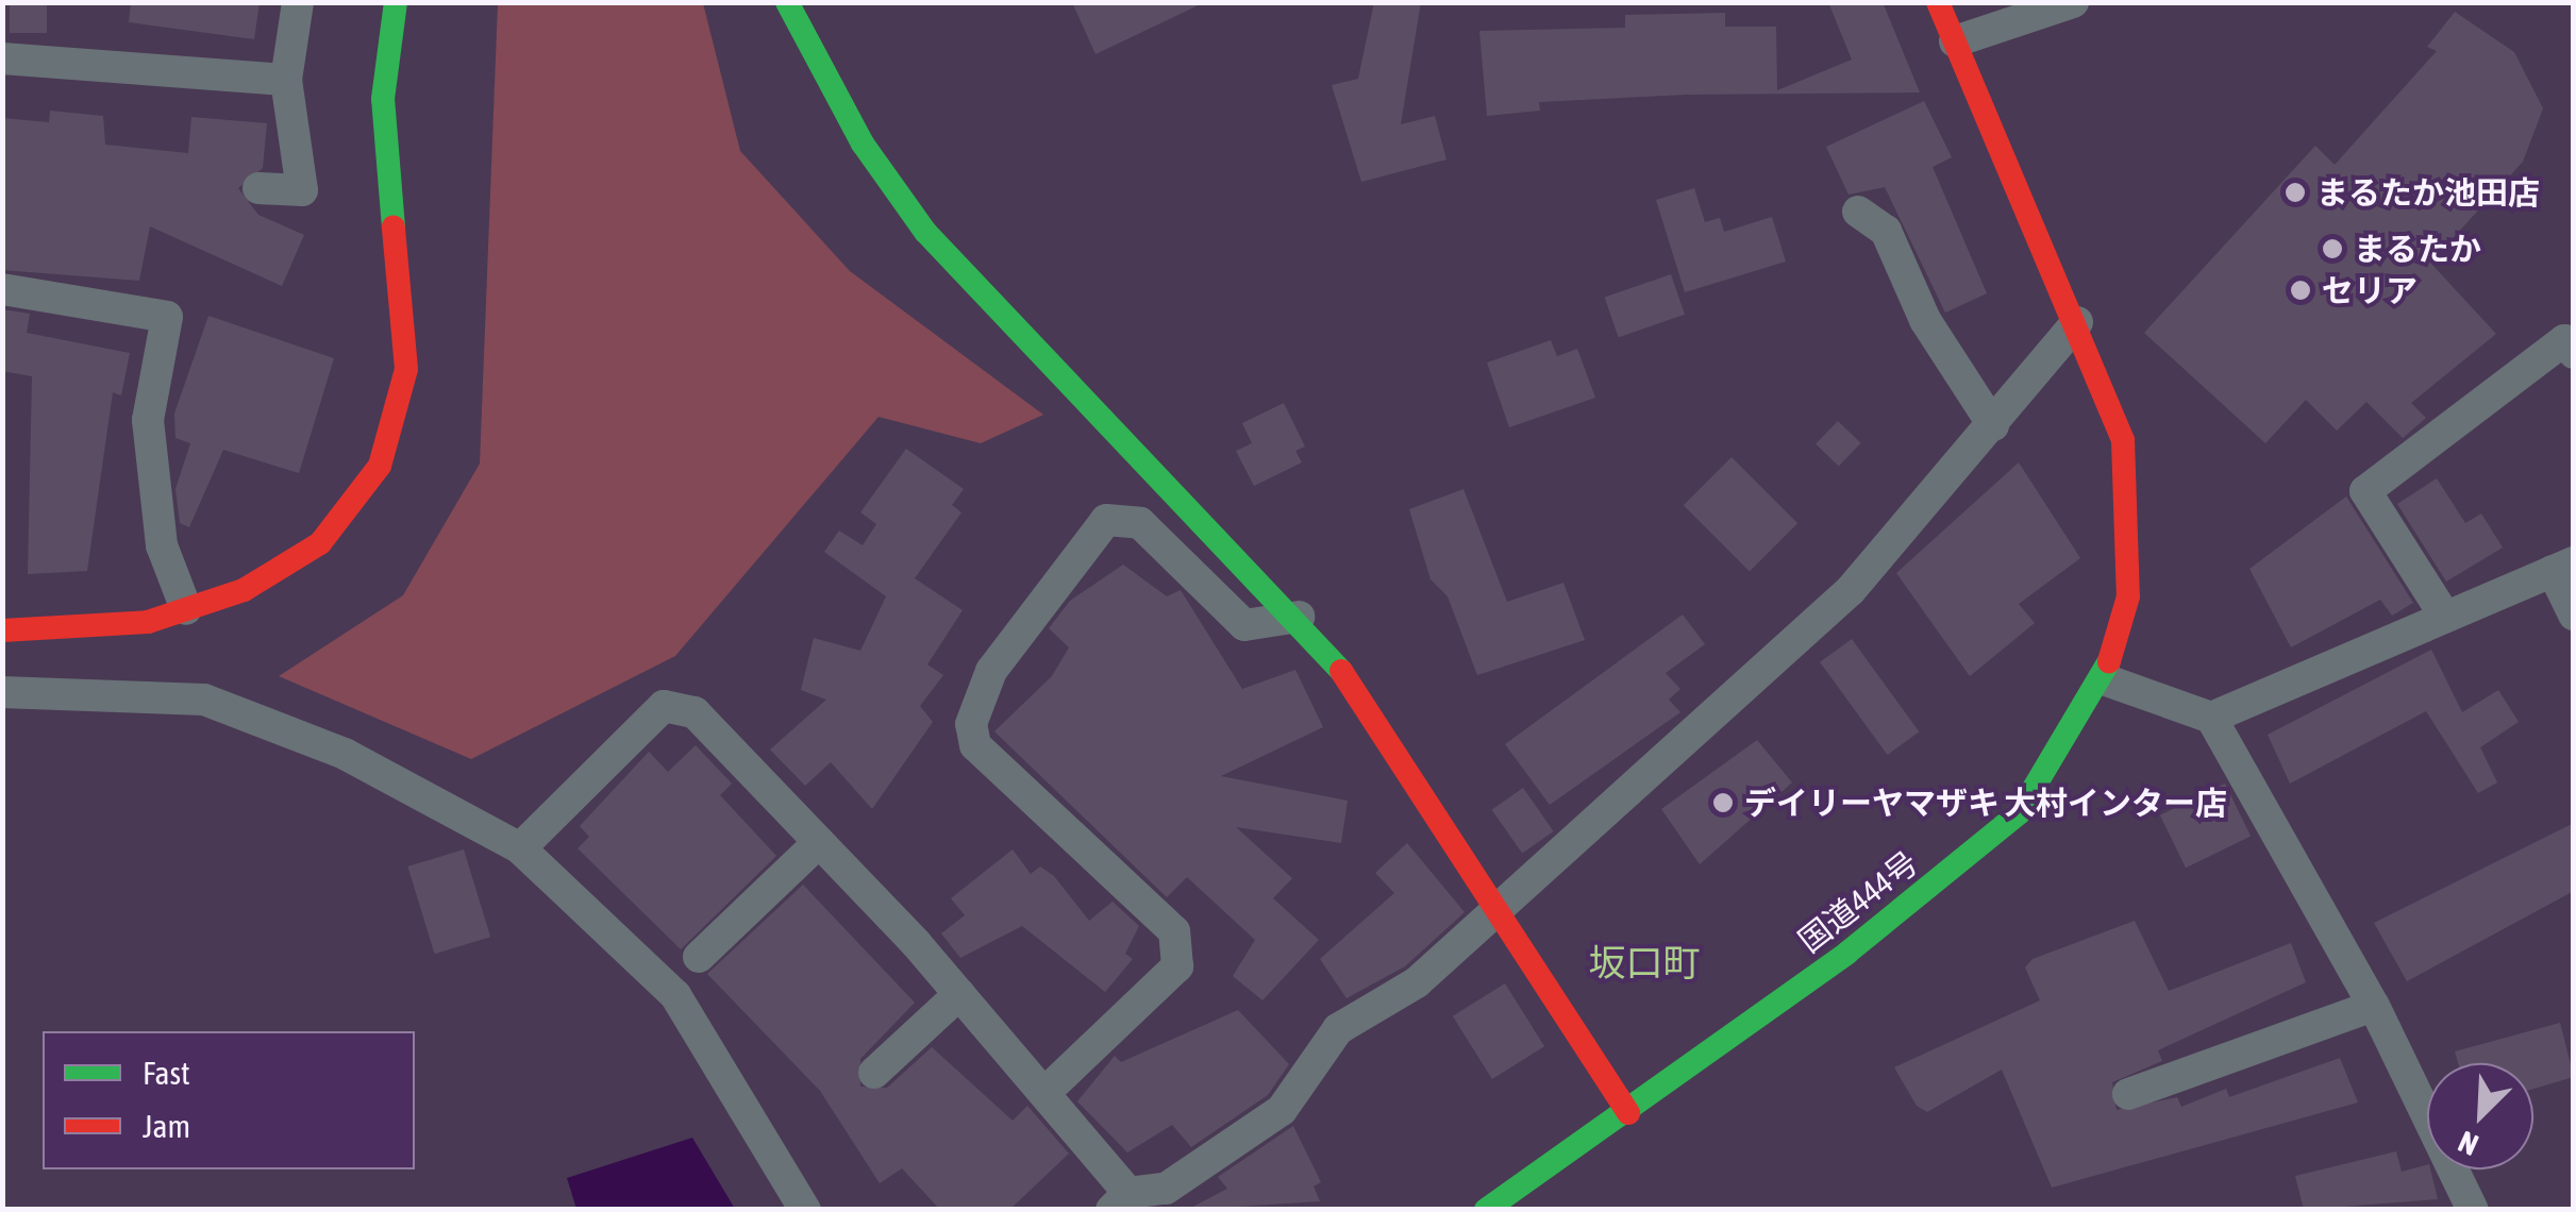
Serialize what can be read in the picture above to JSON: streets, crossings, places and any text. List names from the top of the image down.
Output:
{
  "streets": {
    "main road": ["国道444号"]
  },
  "districts": ["坂口町"],
  "places": [
    "まるたか池田店",
    "まるたか",
    "セリア",
    "デイリーヤマザキ 大村インター店"
  ],
  "legend": ["Fast", "Jam"],
  "north": "bottom left"
}
